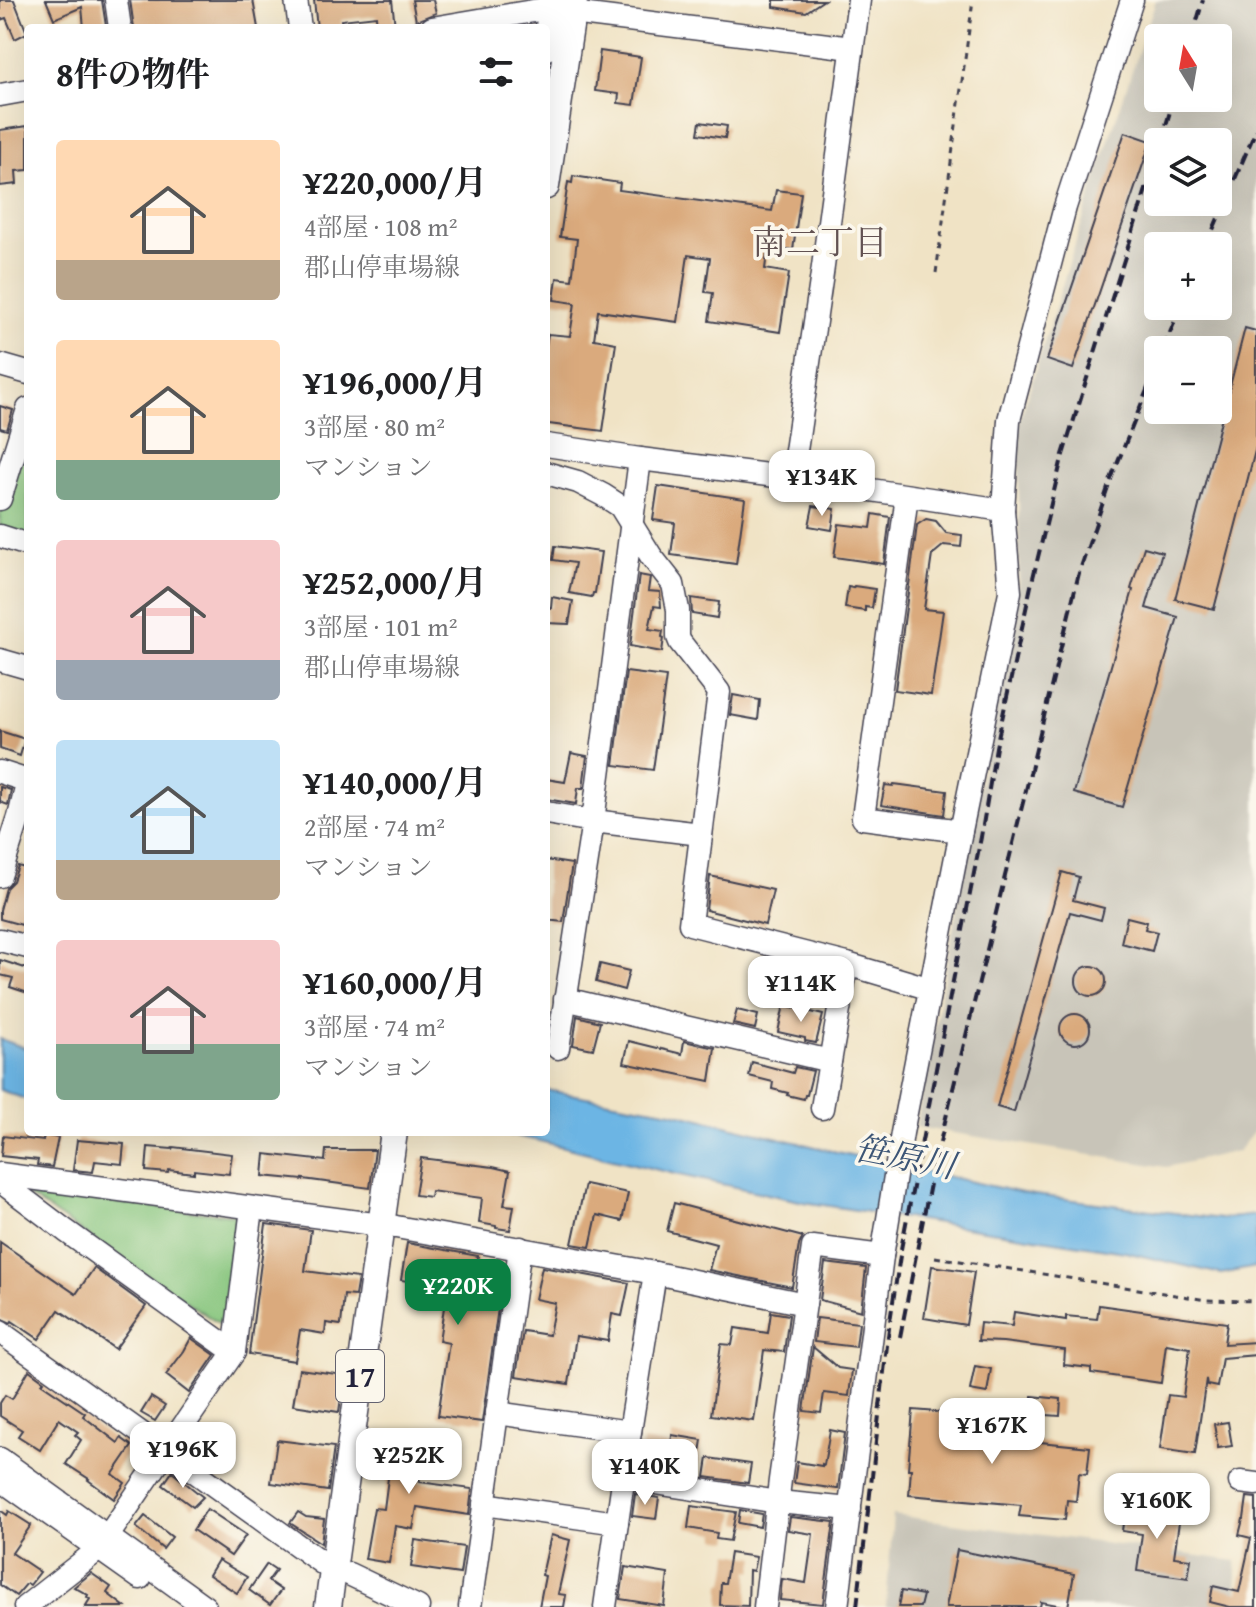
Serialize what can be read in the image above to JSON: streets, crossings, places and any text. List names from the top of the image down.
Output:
{
  "streets": {
    "main road": ["17"]
  },
  "districts": ["南二丁目"],
  "water": ["笹原川"],
  "north": "top",
  "page": {
    "map_buttons": ["+", "−"],
    "heading": "8件の物件",
    "list": [
      {
        "name": "¥220,000/月",
        "note": "4部屋 · 108 m² · 郡山停車場線"
      },
      {
        "name": "¥196,000/月",
        "note": "3部屋 · 80 m² · マンション"
      },
      {
        "name": "¥252,000/月",
        "note": "3部屋 · 101 m² · 郡山停車場線"
      },
      {
        "name": "¥140,000/月",
        "note": "2部屋 · 74 m² · マンション"
      },
      {
        "name": "¥160,000/月",
        "note": "3部屋 · 74 m² · マンション"
      }
    ],
    "price": [
      "¥134K",
      "¥114K",
      "¥220K",
      "¥167K",
      "¥196K",
      "¥252K",
      "¥140K",
      "¥160K"
    ]
  }
}
